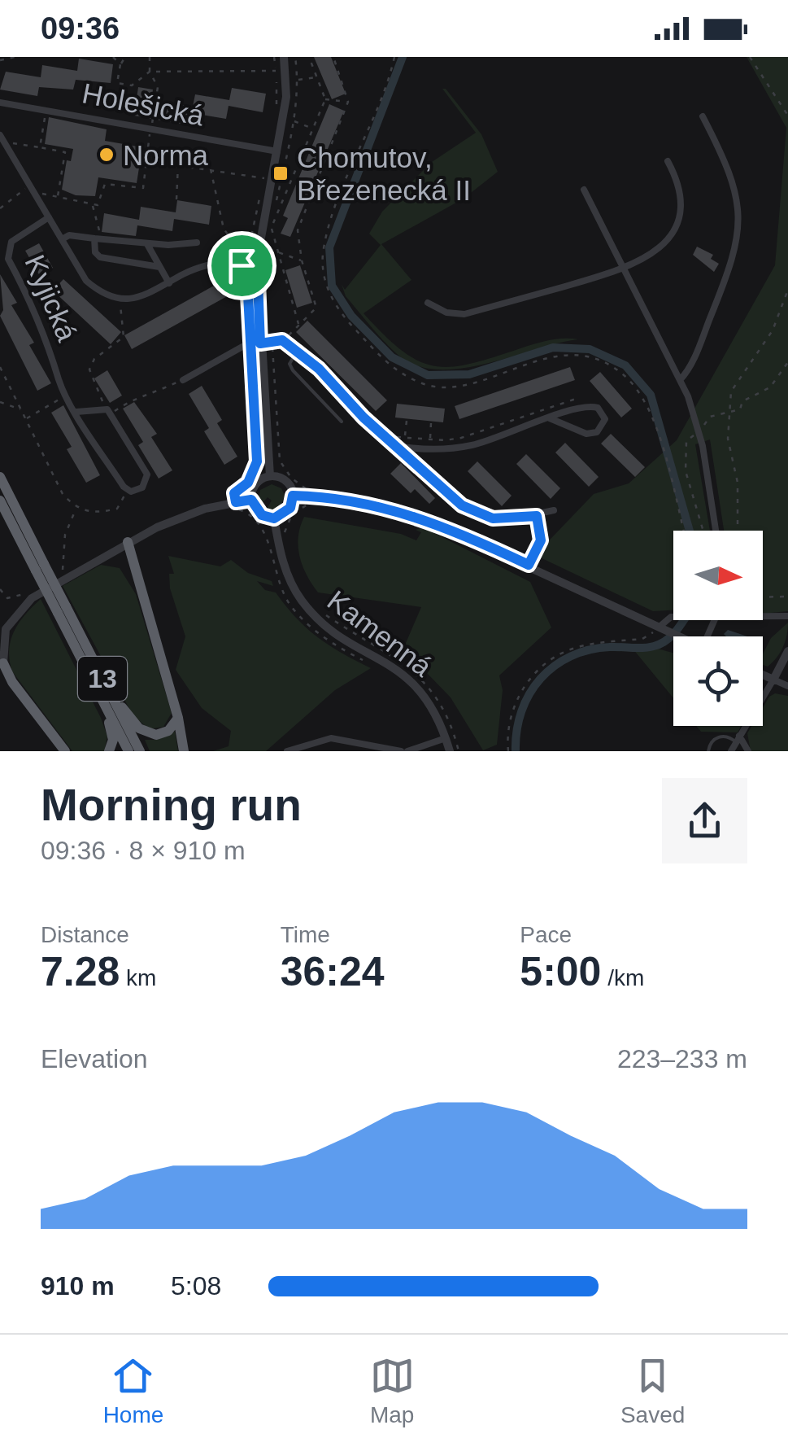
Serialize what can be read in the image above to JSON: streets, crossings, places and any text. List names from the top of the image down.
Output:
{
  "streets": {
    "highway": ["13"],
    "street": ["Holešická", "Kyjická", "Kamenná"]
  },
  "places": {
    "other": ["Norma"],
    "transit": ["Chomutov, Březenecká II"]
  },
  "north": "right",
  "page": {
    "status": "09:36",
    "heading": ["Morning run", "09:36 · 8 × 910 m"],
    "stats": [
      ["Distance", "7.28 km"],
      ["Time", "36:24"],
      ["Pace", "5:00 /km"]
    ],
    "chart": ["Elevation", "223–233 m"],
    "list": [
      {
        "name": "910 m",
        "note": "5:08"
      }
    ],
    "tabs": ["Home", "Map", "Saved"]
  }
}
